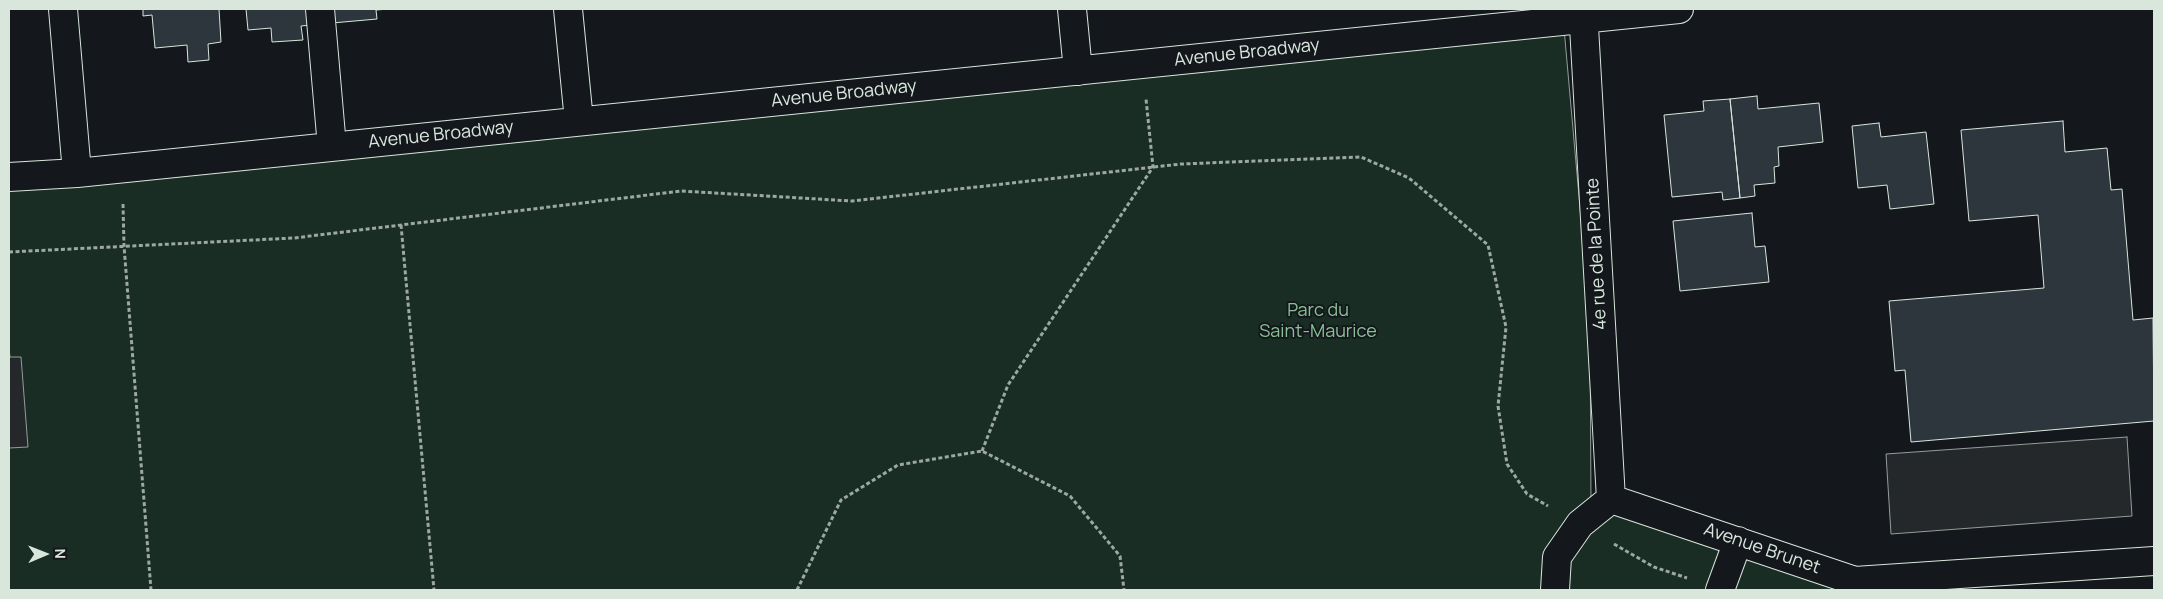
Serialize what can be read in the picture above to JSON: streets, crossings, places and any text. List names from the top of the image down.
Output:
{
  "streets": {
    "street": ["Avenue Broadway", "4e rue de la Pointe", "Avenue Brunet"]
  },
  "crossings": [
    ["Avenue Broadway", "4e rue de la Pointe"],
    ["4e rue de la Pointe", "Avenue Brunet"]
  ],
  "parks": ["Parc du Saint-Maurice"],
  "north": "right"
}
